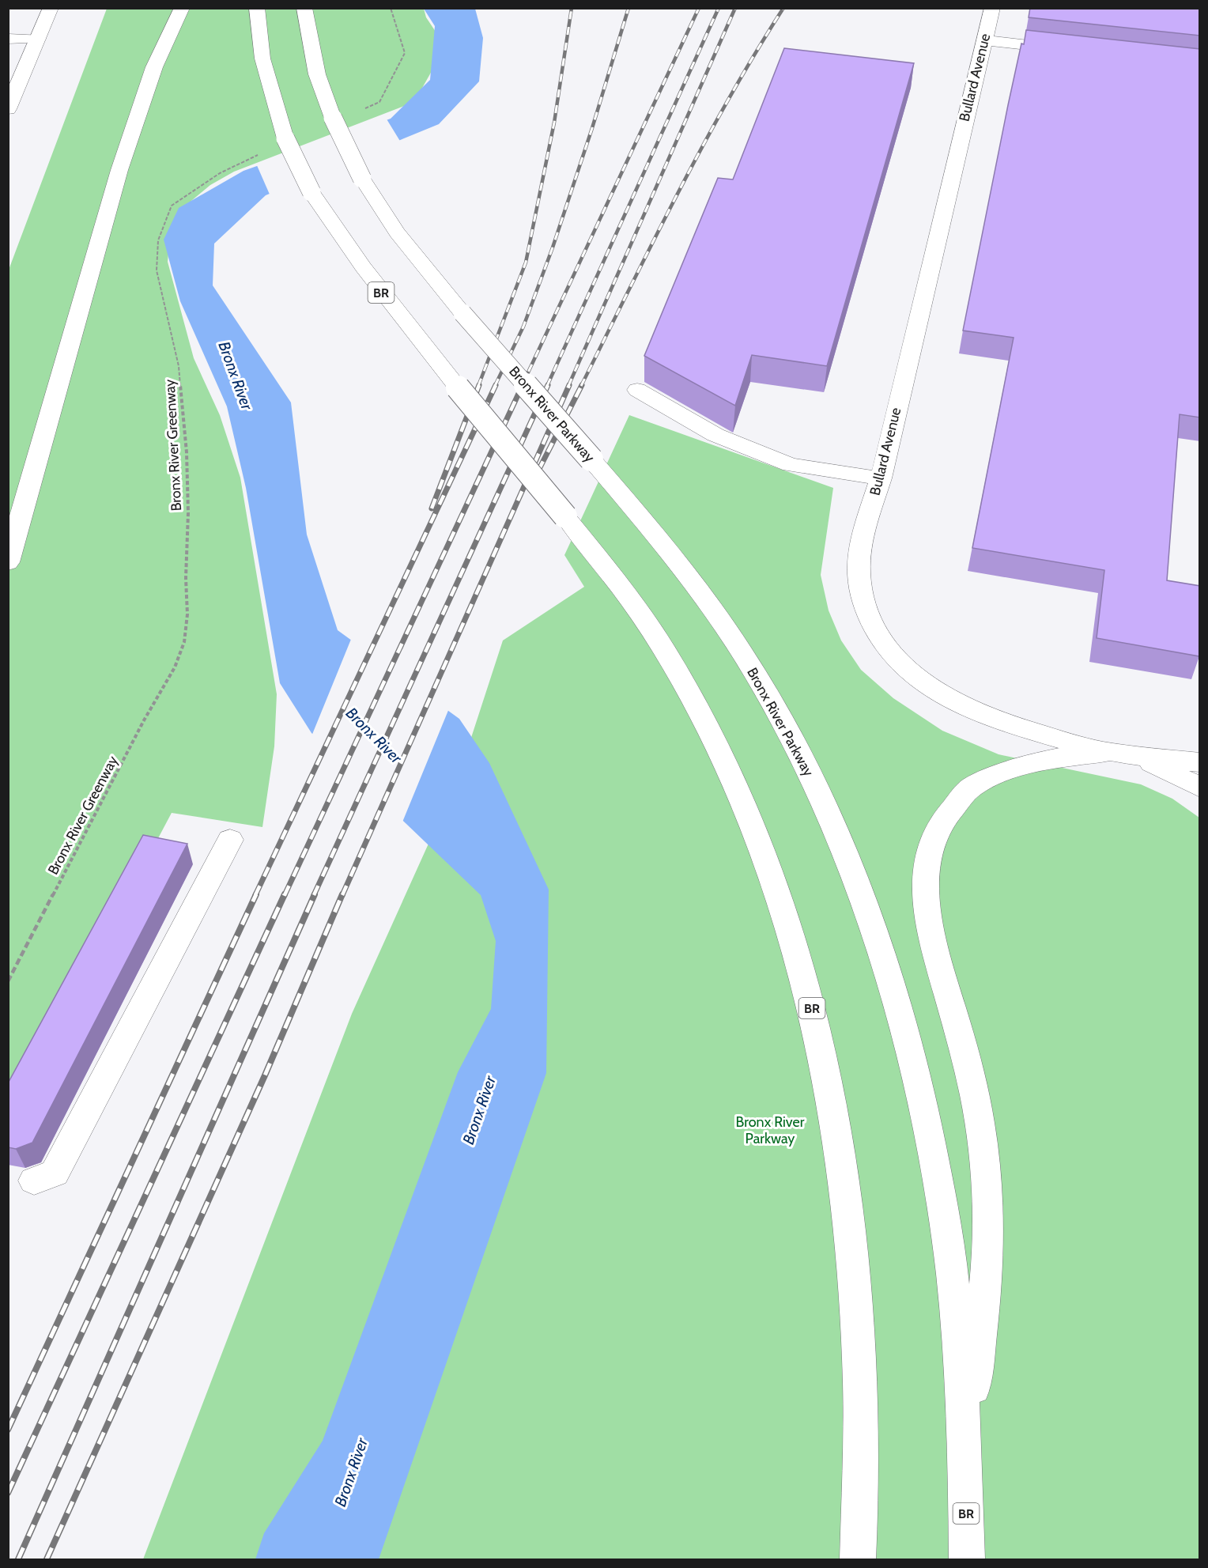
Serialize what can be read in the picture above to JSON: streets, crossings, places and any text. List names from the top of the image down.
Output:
{
  "streets": {
    "main road": ["Bullard Avenue", "BR", "Bronx River Parkway"],
    "path": ["Bronx River Greenway"]
  },
  "water": ["Bronx River"],
  "parks": ["Bronx River Parkway"]
}
